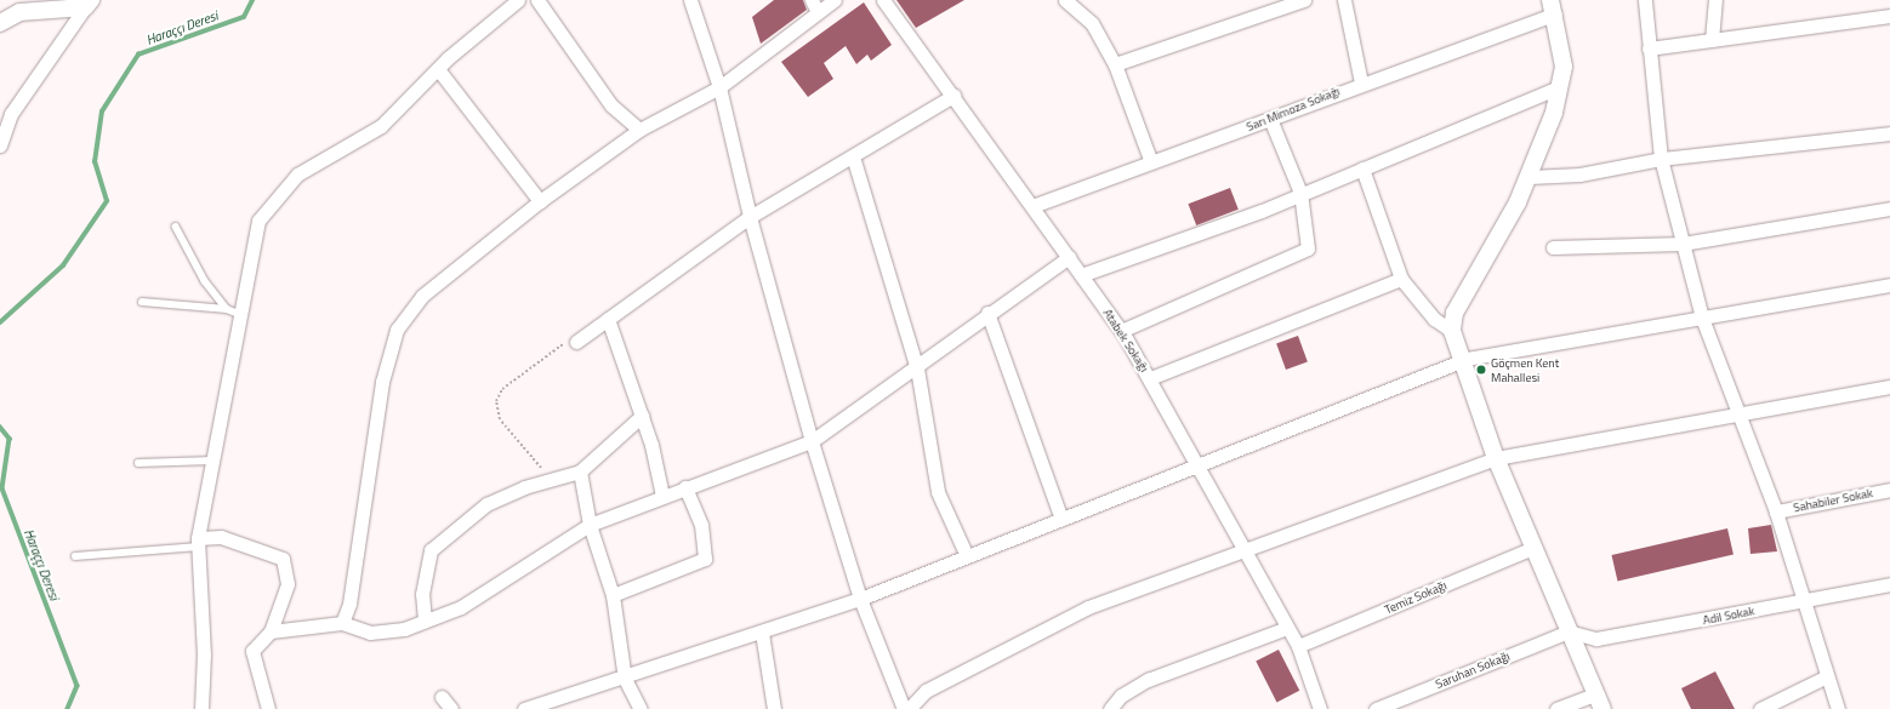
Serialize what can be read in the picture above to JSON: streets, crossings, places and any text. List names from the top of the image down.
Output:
{
  "streets": {
    "street": [
      "Sarı Mimoza Sokağı",
      "Atabek Sokağı",
      "Sahabiler Sokak",
      "Temiz Sokağı",
      "Adil Sokak",
      "Saruhan Sokağı"
    ]
  },
  "crossings": [
    ["Sarı Mimoza Sokağı", "Atabek Sokağı"],
    ["Atabek Sokağı", "Temiz Sokağı"],
    ["Adil Sokak", "Saruhan Sokağı"]
  ],
  "water": ["Haraççı Deresi"],
  "places": ["Göçmen Kent Mahallesi"]
}
